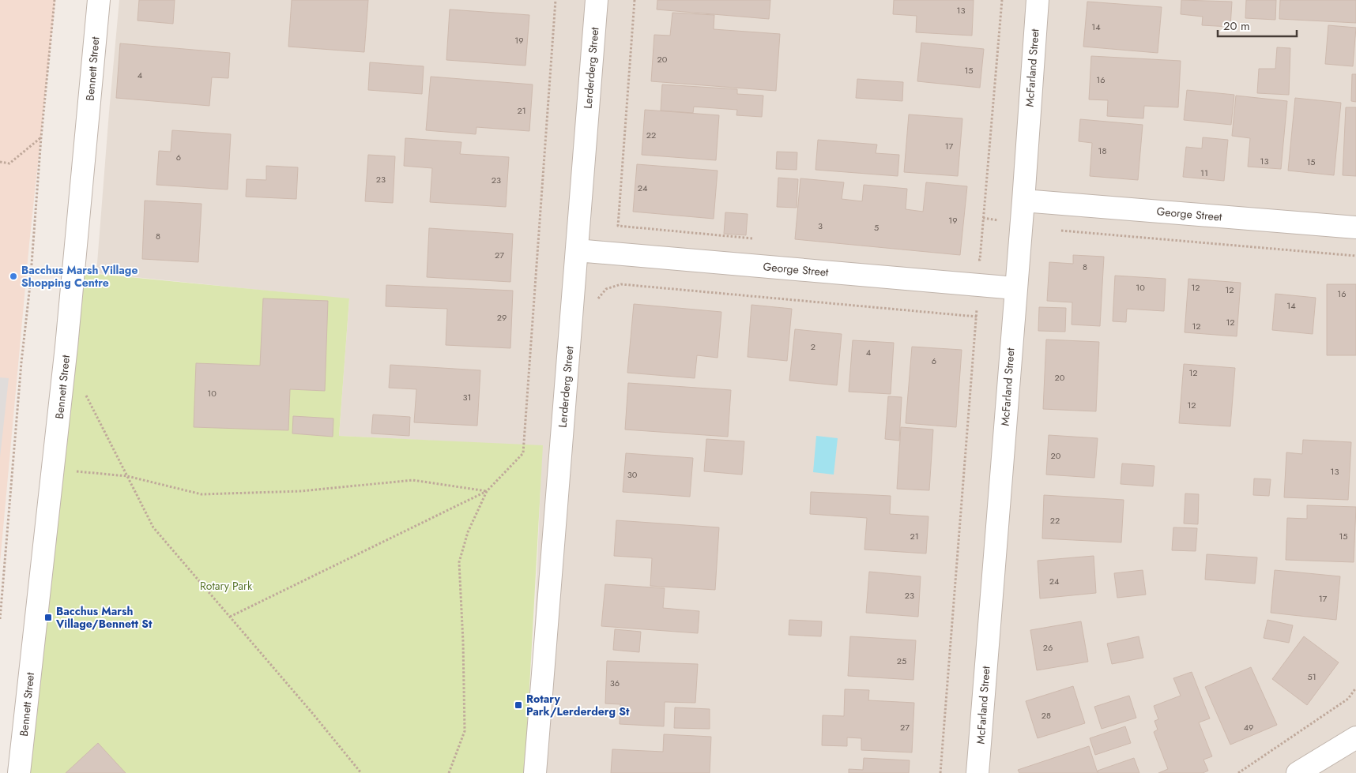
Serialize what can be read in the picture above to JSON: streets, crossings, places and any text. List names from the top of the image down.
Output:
{
  "streets": {
    "street": [
      "Lerderderg Street",
      "McFarland Street",
      "Bennett Street",
      "George Street"
    ]
  },
  "crossings": [
    ["Lerderderg Street", "George Street"],
    ["McFarland Street", "George Street"]
  ],
  "parks": ["Rotary Park"],
  "places": {
    "other": ["Bacchus Marsh Village Shopping Centre"],
    "transit": ["Bacchus Marsh Village/Bennett St", "Rotary Park/Lerderderg St"]
  },
  "house_numbers": [
    "13",
    "14",
    "19",
    "20",
    "15",
    "4",
    "16",
    "21",
    "22",
    "17",
    "18",
    "6",
    "13",
    "15",
    "11",
    "23",
    "23",
    "24",
    "19",
    "3",
    "5",
    "8",
    "27",
    "8",
    "10",
    "12",
    "12",
    "16",
    "14",
    "29",
    "12",
    "12",
    "2",
    "4",
    "6",
    "12",
    "20",
    "10",
    "31",
    "12",
    "20",
    "13",
    "30",
    "22",
    "21",
    "15",
    "24",
    "23",
    "17",
    "26",
    "25",
    "51",
    "36",
    "28",
    "27",
    "49"
  ],
  "scale_bar": "20 m"
}
